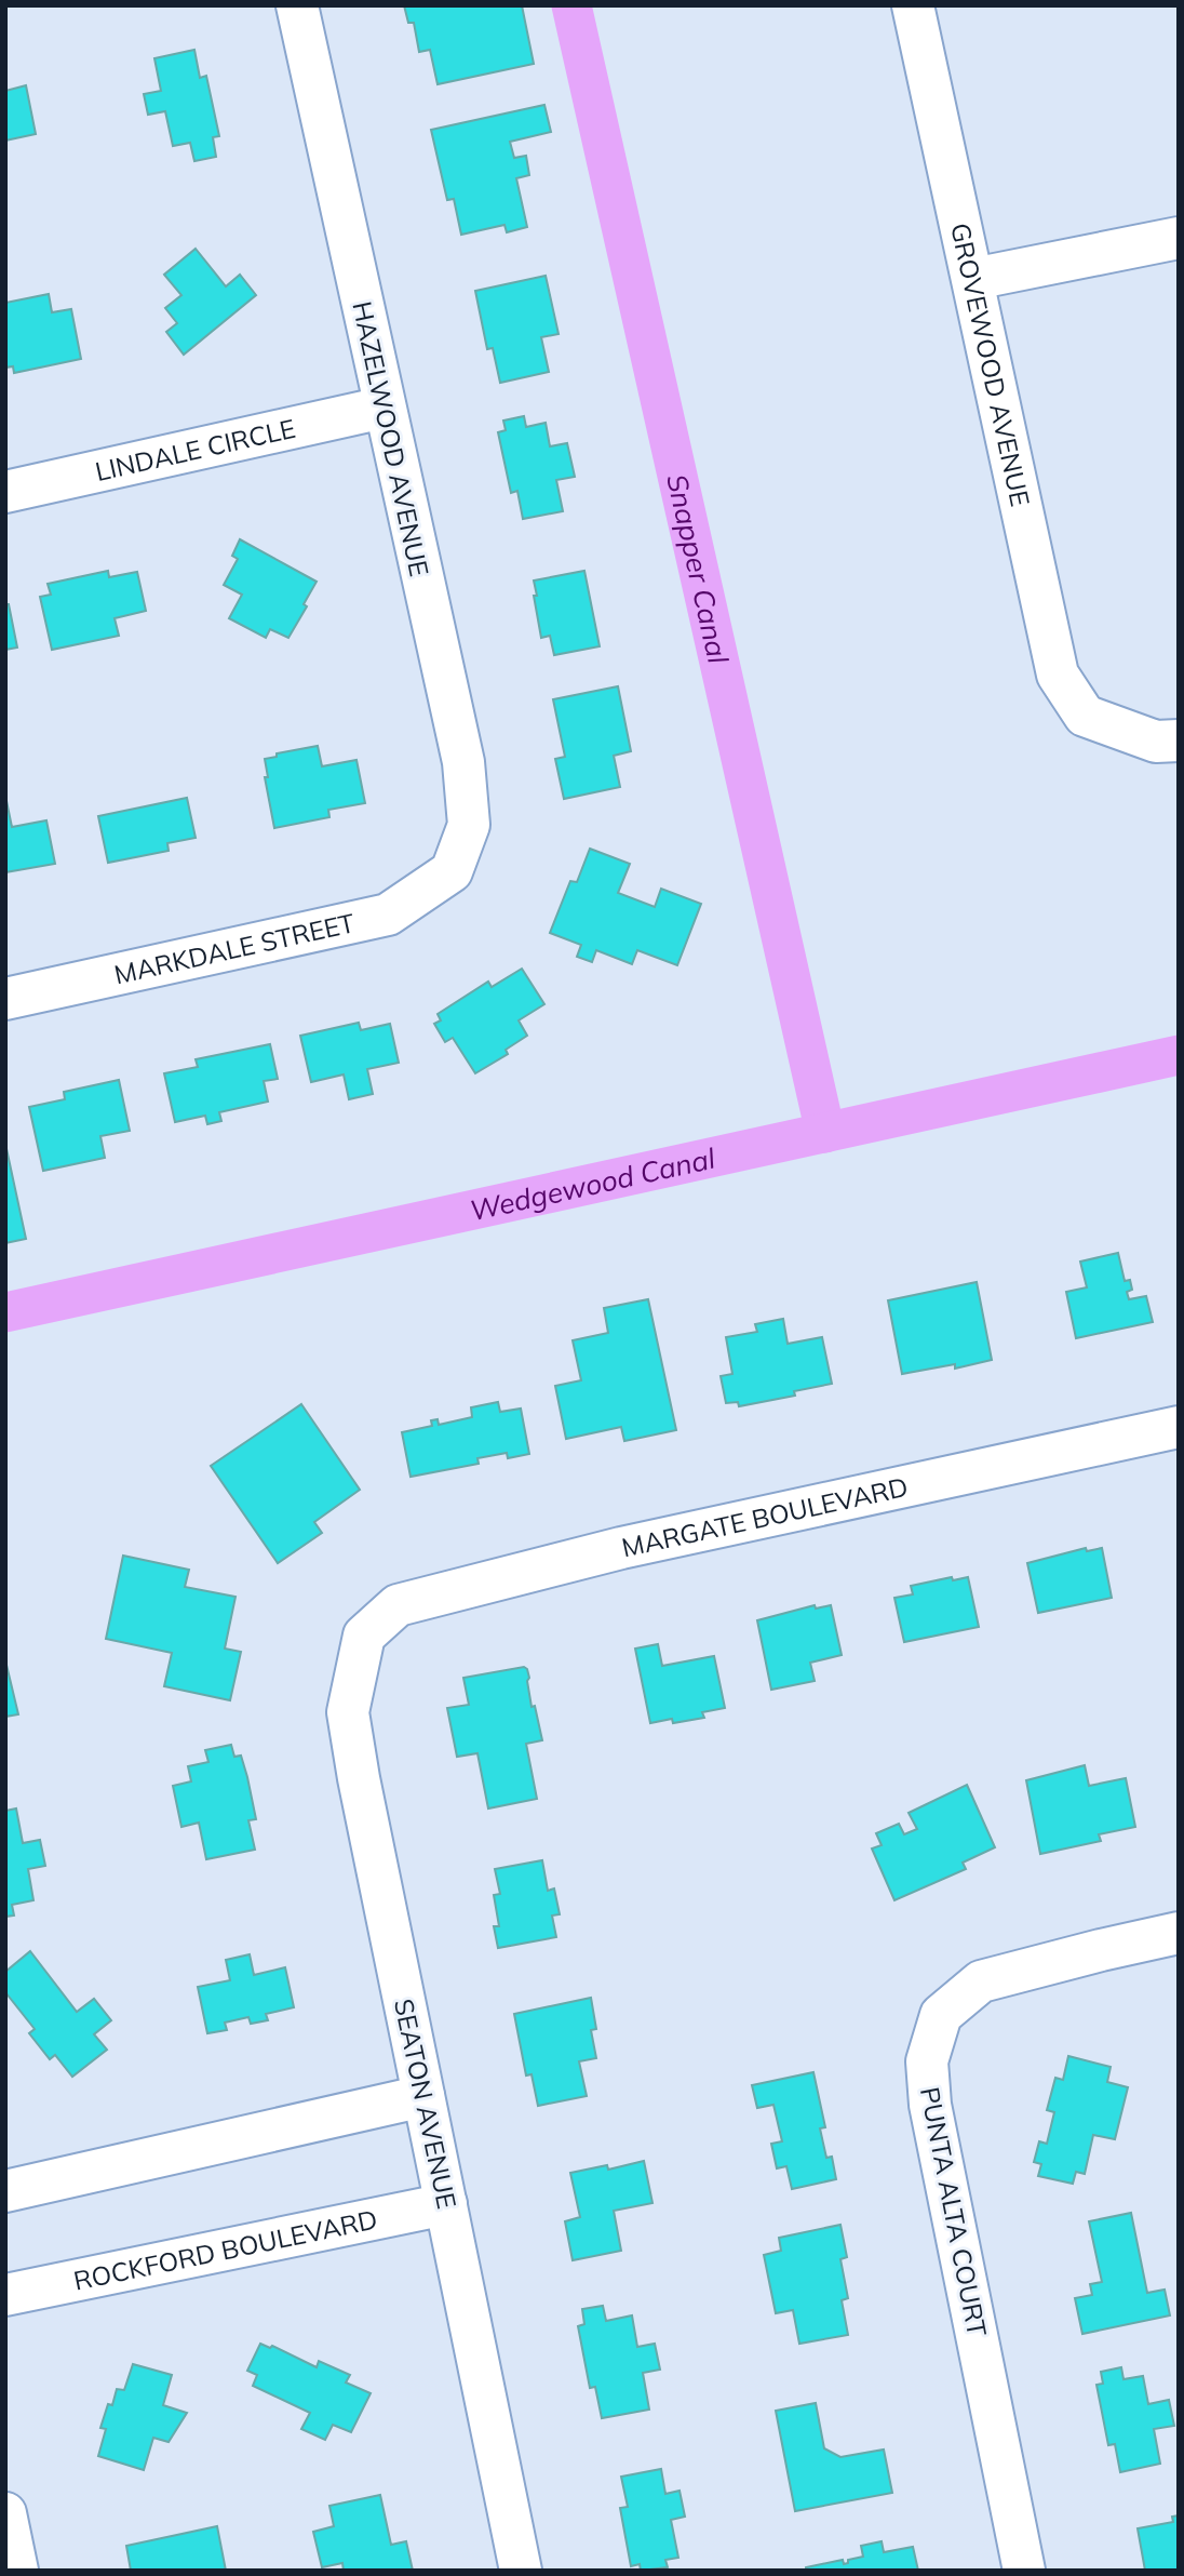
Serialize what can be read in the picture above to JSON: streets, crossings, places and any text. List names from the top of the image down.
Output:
{
  "streets": {
    "street": [
      "GROVEWOOD AVENUE",
      "HAZELWOOD AVENUE",
      "LINDALE CIRCLE",
      "MARKDALE STREET",
      "MARGATE BOULEVARD",
      "SEATON AVENUE",
      "PUNTA ALTA COURT",
      "ROCKFORD BOULEVARD"
    ]
  },
  "crossings": [
    ["HAZELWOOD AVENUE", "LINDALE CIRCLE"],
    ["HAZELWOOD AVENUE", "MARKDALE STREET"],
    ["MARGATE BOULEVARD", "SEATON AVENUE"],
    ["SEATON AVENUE", "ROCKFORD BOULEVARD"]
  ],
  "water": ["Snapper Canal", "Wedgewood Canal"]
}
